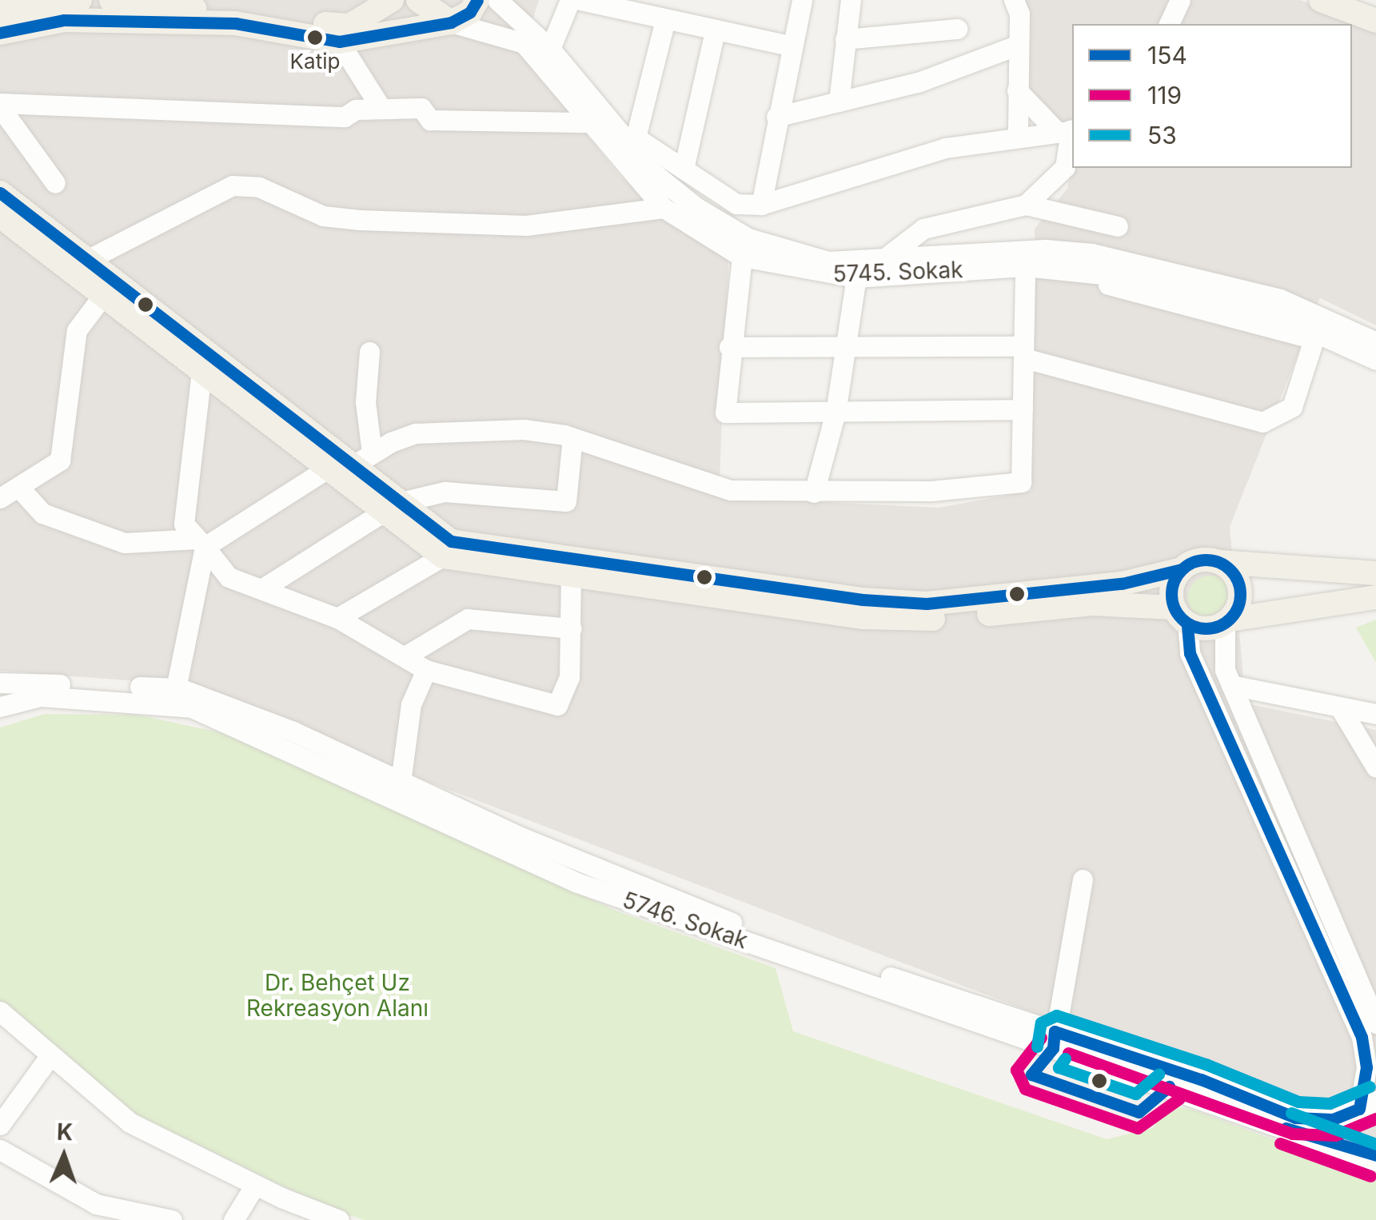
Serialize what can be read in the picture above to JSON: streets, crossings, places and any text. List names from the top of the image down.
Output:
{
  "streets": {
    "street": ["5745. Sokak", "5746. Sokak"]
  },
  "parks": ["Dr. Behçet Uz Rekreasyon Alanı"],
  "places": ["Katip"],
  "lines": ["transit line 154", "transit line 53", "transit line 119"],
  "legend": ["154", "119", "53"],
  "north": "top"
}
